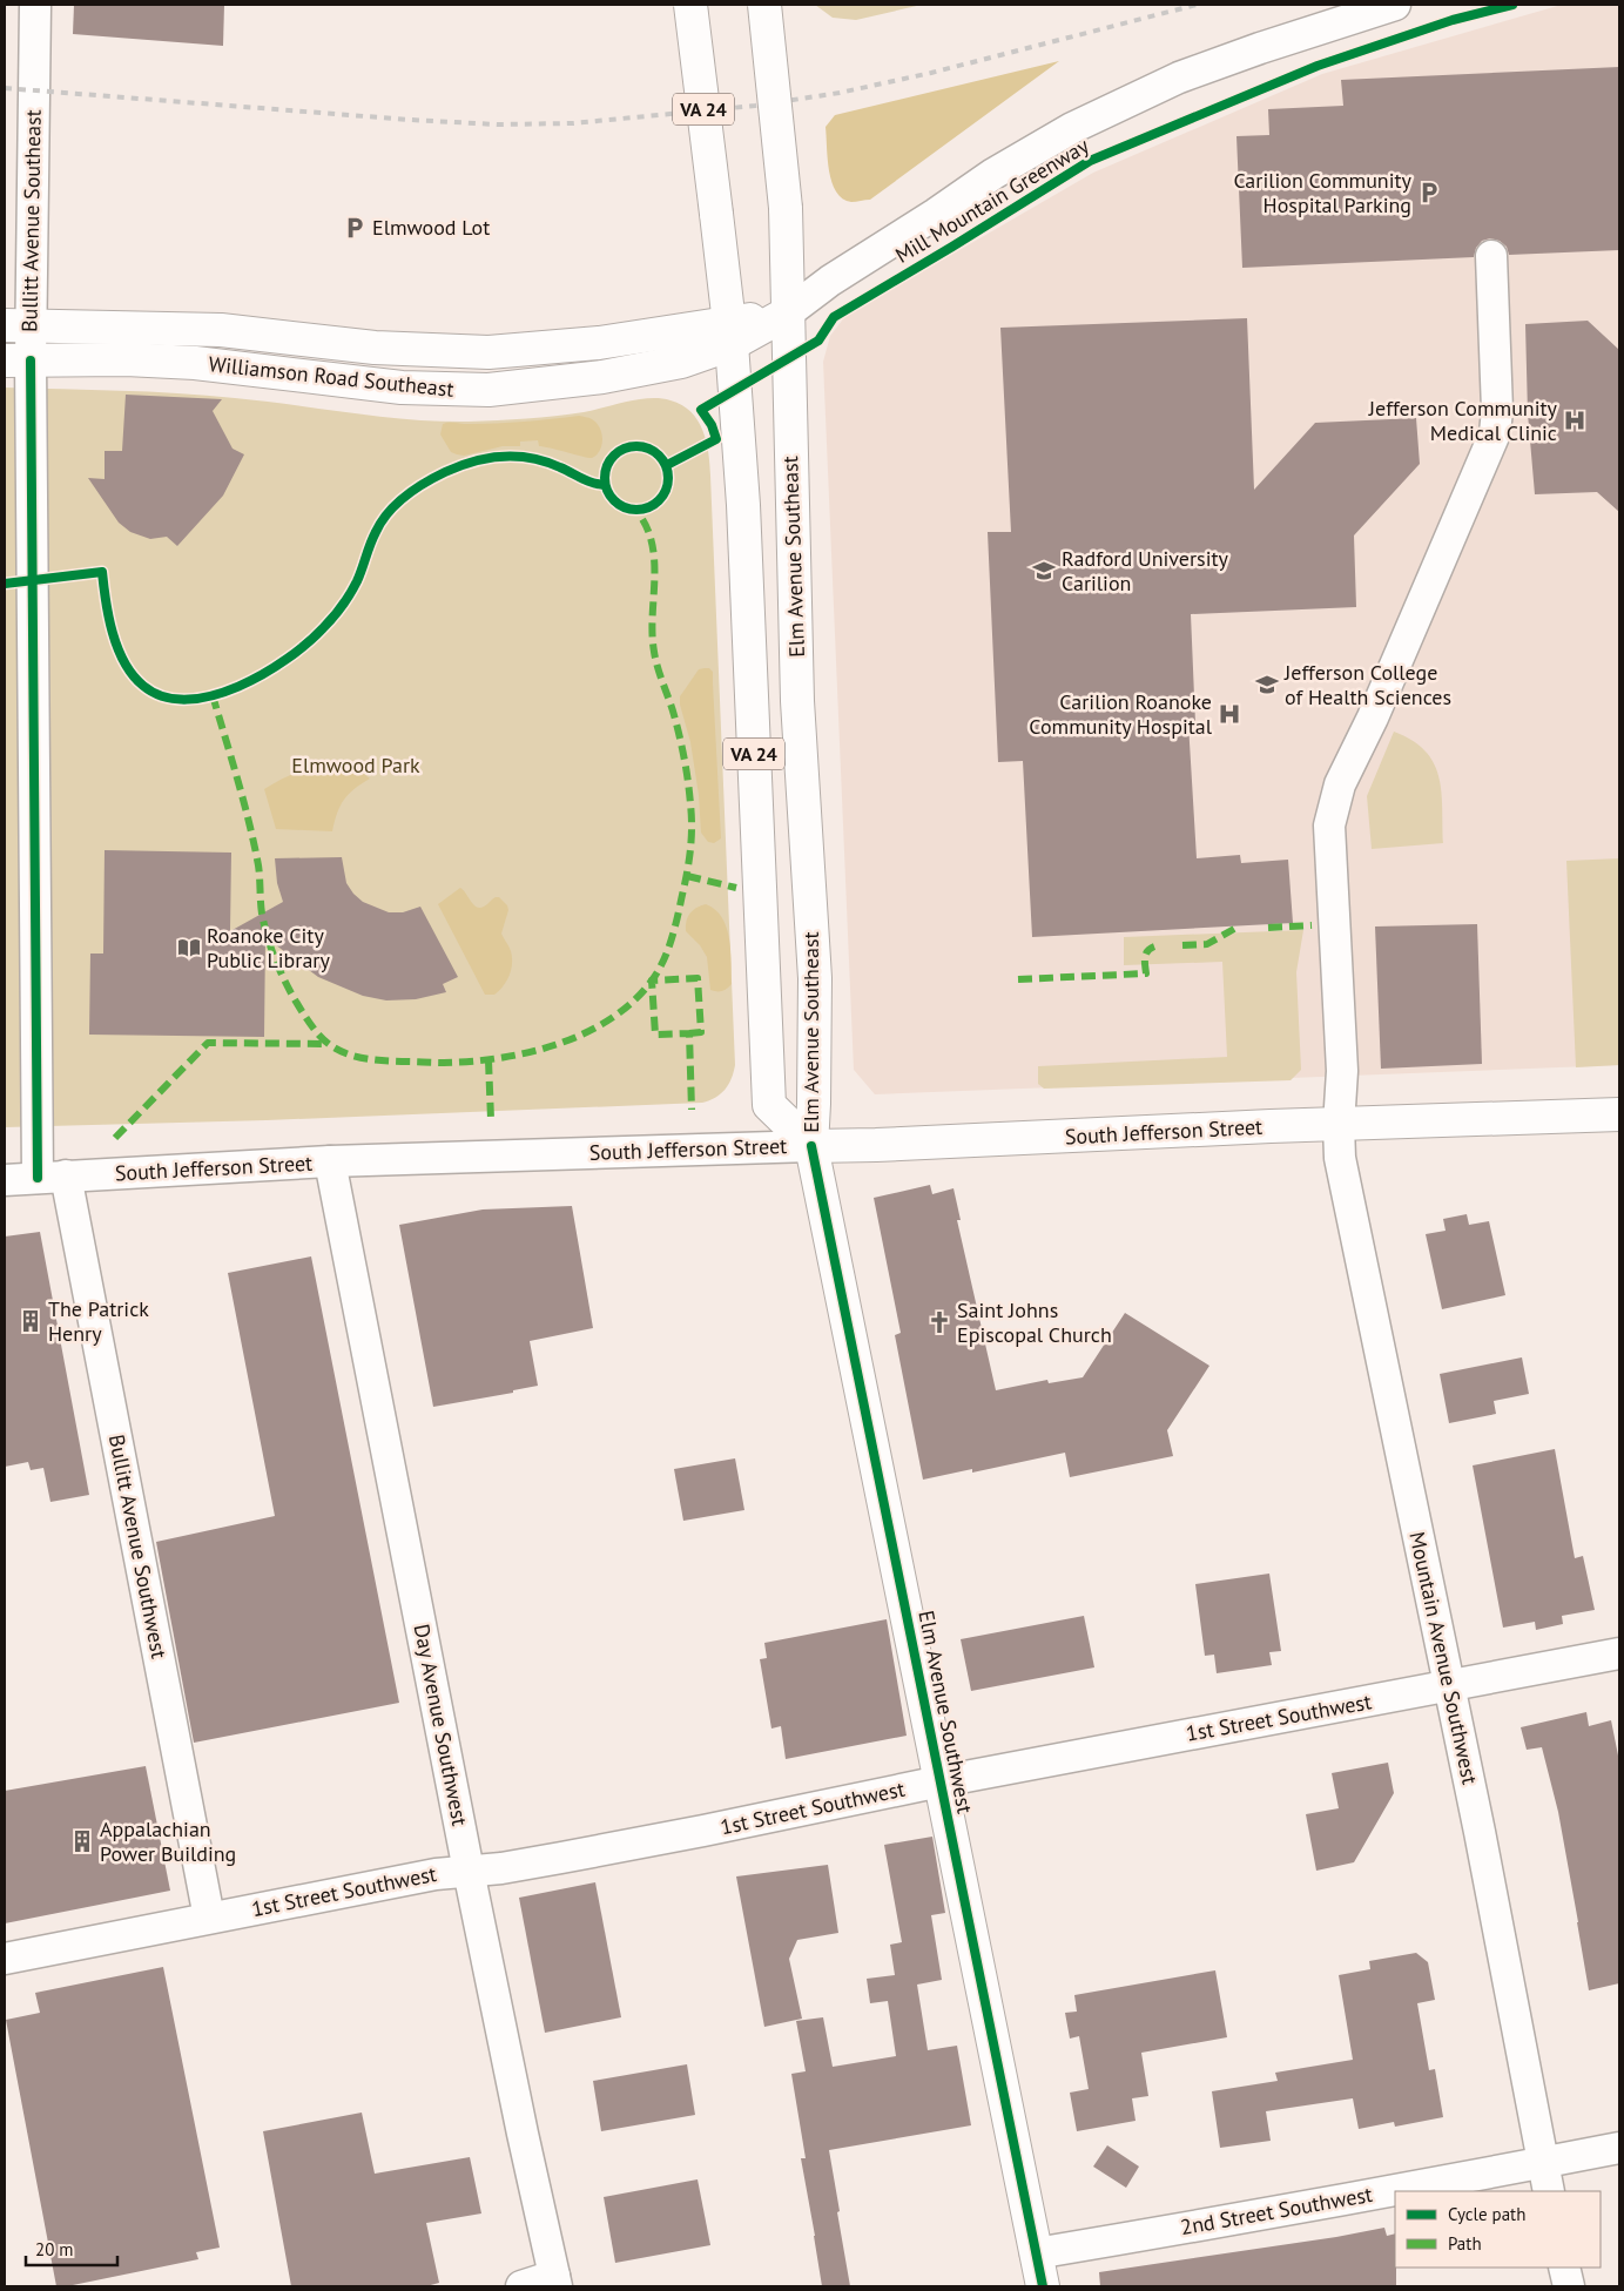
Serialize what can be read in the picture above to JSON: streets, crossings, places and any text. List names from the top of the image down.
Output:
{
  "streets": {
    "main road": [
      "VA 24",
      "Williamson Road Southeast",
      "Elm Avenue Southeast",
      "South Jefferson Street",
      "Elm Avenue Southwest"
    ],
    "street": [
      "Bullitt Avenue Southeast",
      "Bullitt Avenue Southwest",
      "Mountain Avenue Southwest",
      "1st Street Southwest",
      "Day Avenue Southwest",
      "2nd Street Southwest"
    ],
    "cycle path": ["Mill Mountain Greenway"]
  },
  "crossings": [
    ["Bullitt Avenue Southeast", "Williamson Road Southeast"],
    ["Bullitt Avenue Southeast", "South Jefferson Street"],
    ["Bullitt Avenue Southeast", "Bullitt Avenue Southwest"],
    ["Williamson Road Southeast", "Elm Avenue Southeast"],
    ["Elm Avenue Southeast", "South Jefferson Street"],
    ["Elm Avenue Southeast", "Elm Avenue Southwest"],
    ["South Jefferson Street", "Bullitt Avenue Southwest"],
    ["South Jefferson Street", "Mountain Avenue Southwest"],
    ["South Jefferson Street", "Elm Avenue Southwest"],
    ["South Jefferson Street", "Day Avenue Southwest"],
    ["Bullitt Avenue Southwest", "1st Street Southwest"],
    ["Mountain Avenue Southwest", "1st Street Southwest"],
    ["Mountain Avenue Southwest", "2nd Street Southwest"],
    ["Elm Avenue Southwest", "1st Street Southwest"],
    ["Elm Avenue Southwest", "2nd Street Southwest"],
    ["1st Street Southwest", "Day Avenue Southwest"]
  ],
  "parks": ["Elmwood Park"],
  "places": {
    "parking": ["Carilion Community Hospital Parking", "Elmwood Lot"],
    "hospital": ["Jefferson Community Medical Clinic", "Carilion Roanoke Community Hospital"],
    "school or university": ["Radford University Carilion", "Jefferson College of Health Sciences"],
    "library": ["Roanoke City Public Library"],
    "building": ["The Patrick Henry", "Appalachian Power Building"],
    "church": ["Saint Johns Episcopal Church"]
  },
  "legend": ["Cycle path", "Path"],
  "scale_bar": "20 m"
}
